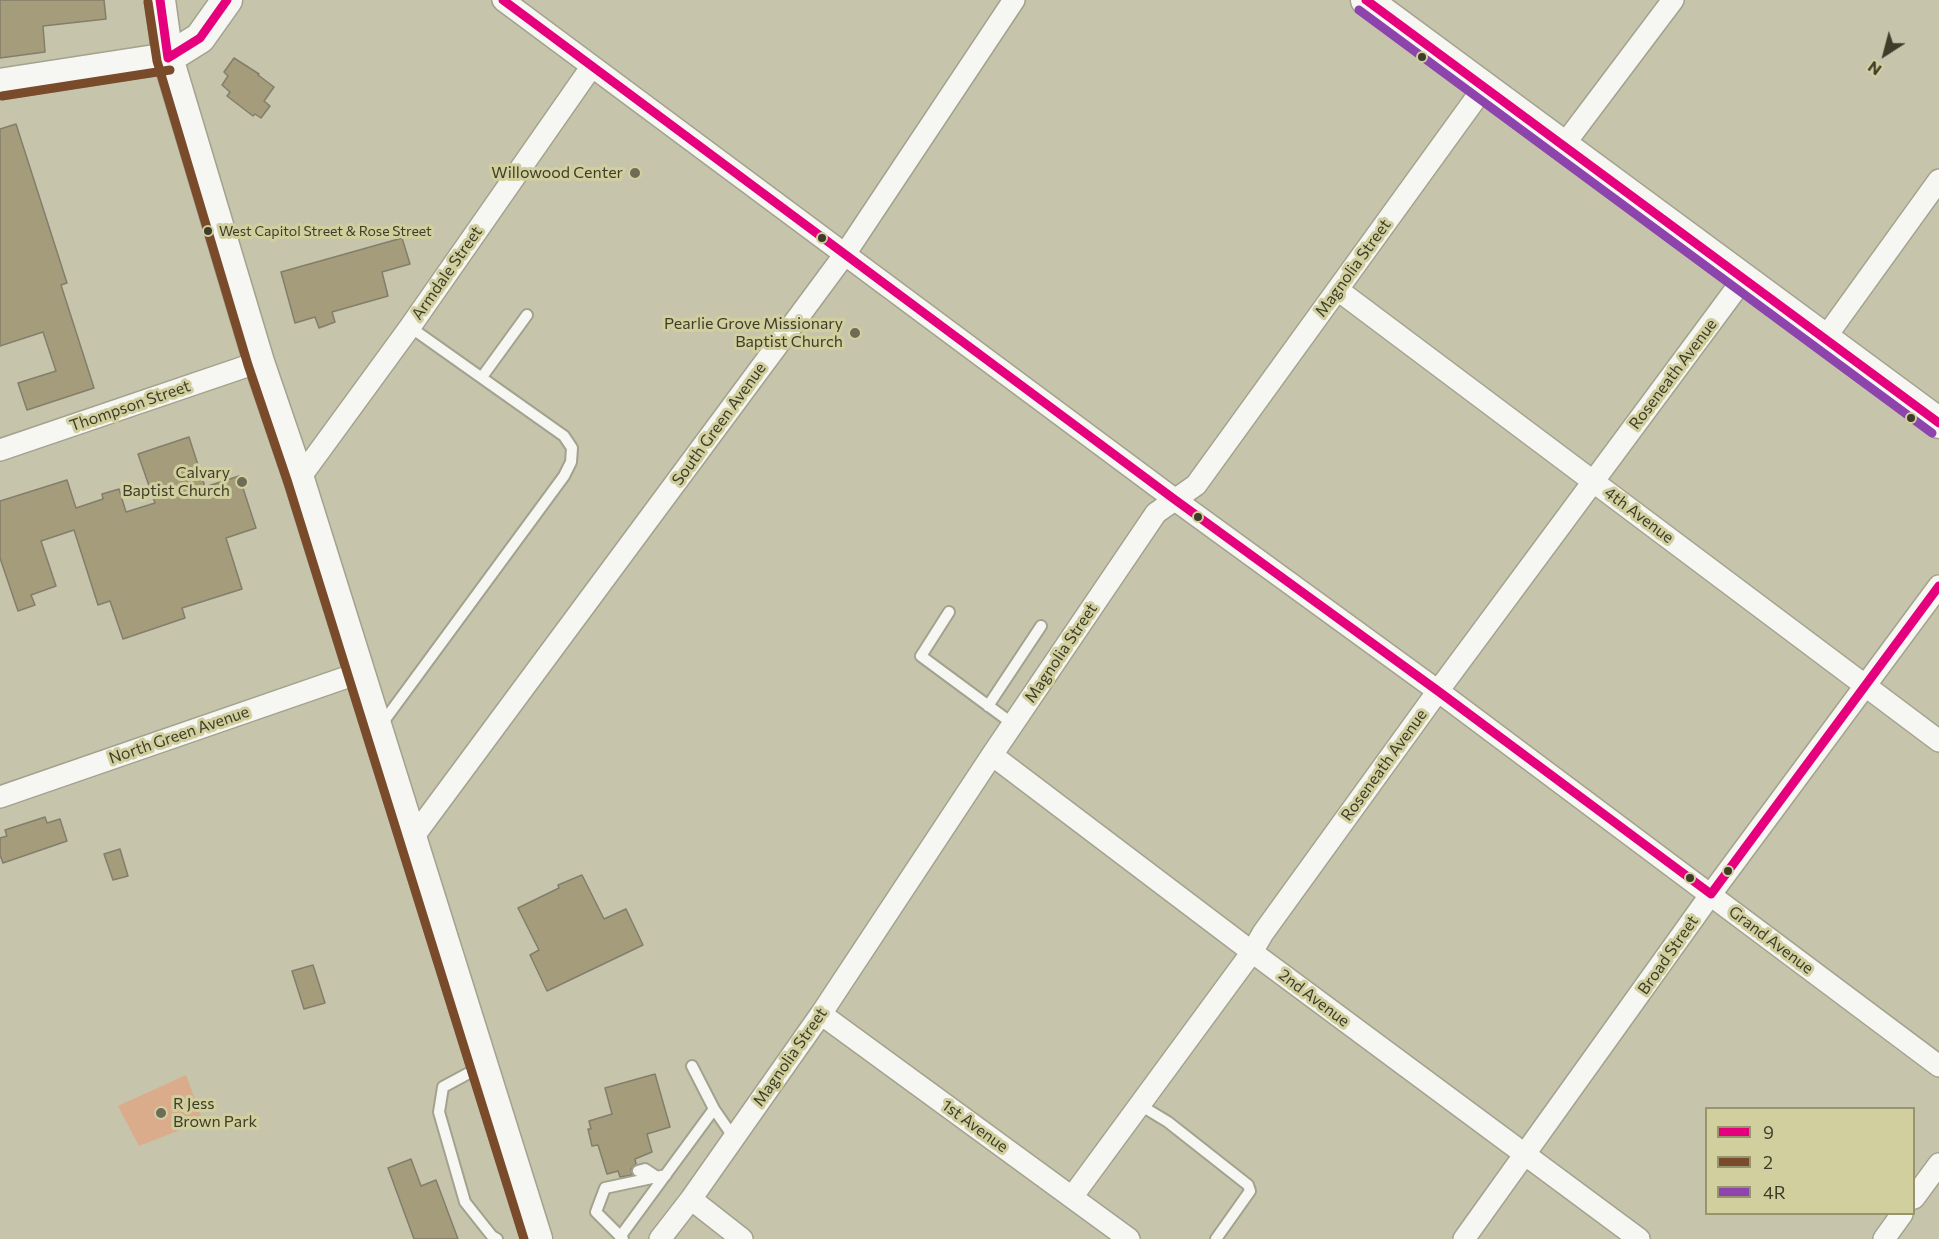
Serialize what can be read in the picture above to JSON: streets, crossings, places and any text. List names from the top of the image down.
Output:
{
  "streets": {
    "street": [
      "Magnolia Street",
      "Armdale Street",
      "Roseneath Avenue",
      "Thompson Street",
      "South Green Avenue",
      "4th Avenue",
      "North Green Avenue",
      "Grand Avenue",
      "Broad Street",
      "2nd Avenue",
      "1st Avenue"
    ]
  },
  "crossings": [
    ["Magnolia Street", "4th Avenue"],
    ["Magnolia Street", "Grand Avenue"],
    ["Magnolia Street", "2nd Avenue"],
    ["Magnolia Street", "1st Avenue"],
    ["Armdale Street", "Grand Avenue"],
    ["Roseneath Avenue", "4th Avenue"],
    ["Roseneath Avenue", "Grand Avenue"],
    ["Roseneath Avenue", "2nd Avenue"],
    ["Roseneath Avenue", "1st Avenue"],
    ["South Green Avenue", "Grand Avenue"],
    ["4th Avenue", "Broad Street"],
    ["Grand Avenue", "Broad Street"],
    ["Broad Street", "2nd Avenue"]
  ],
  "places": [
    "Willowood Center",
    "West Capitol Street & Rose Street",
    "Pearlie Grove Missionary Baptist Church",
    "Calvary Baptist Church",
    "R Jess Brown Park"
  ],
  "lines": ["transit line 9", "transit line 2", "transit line 4R"],
  "legend": ["9", "2", "4R"],
  "north": "bottom left"
}
